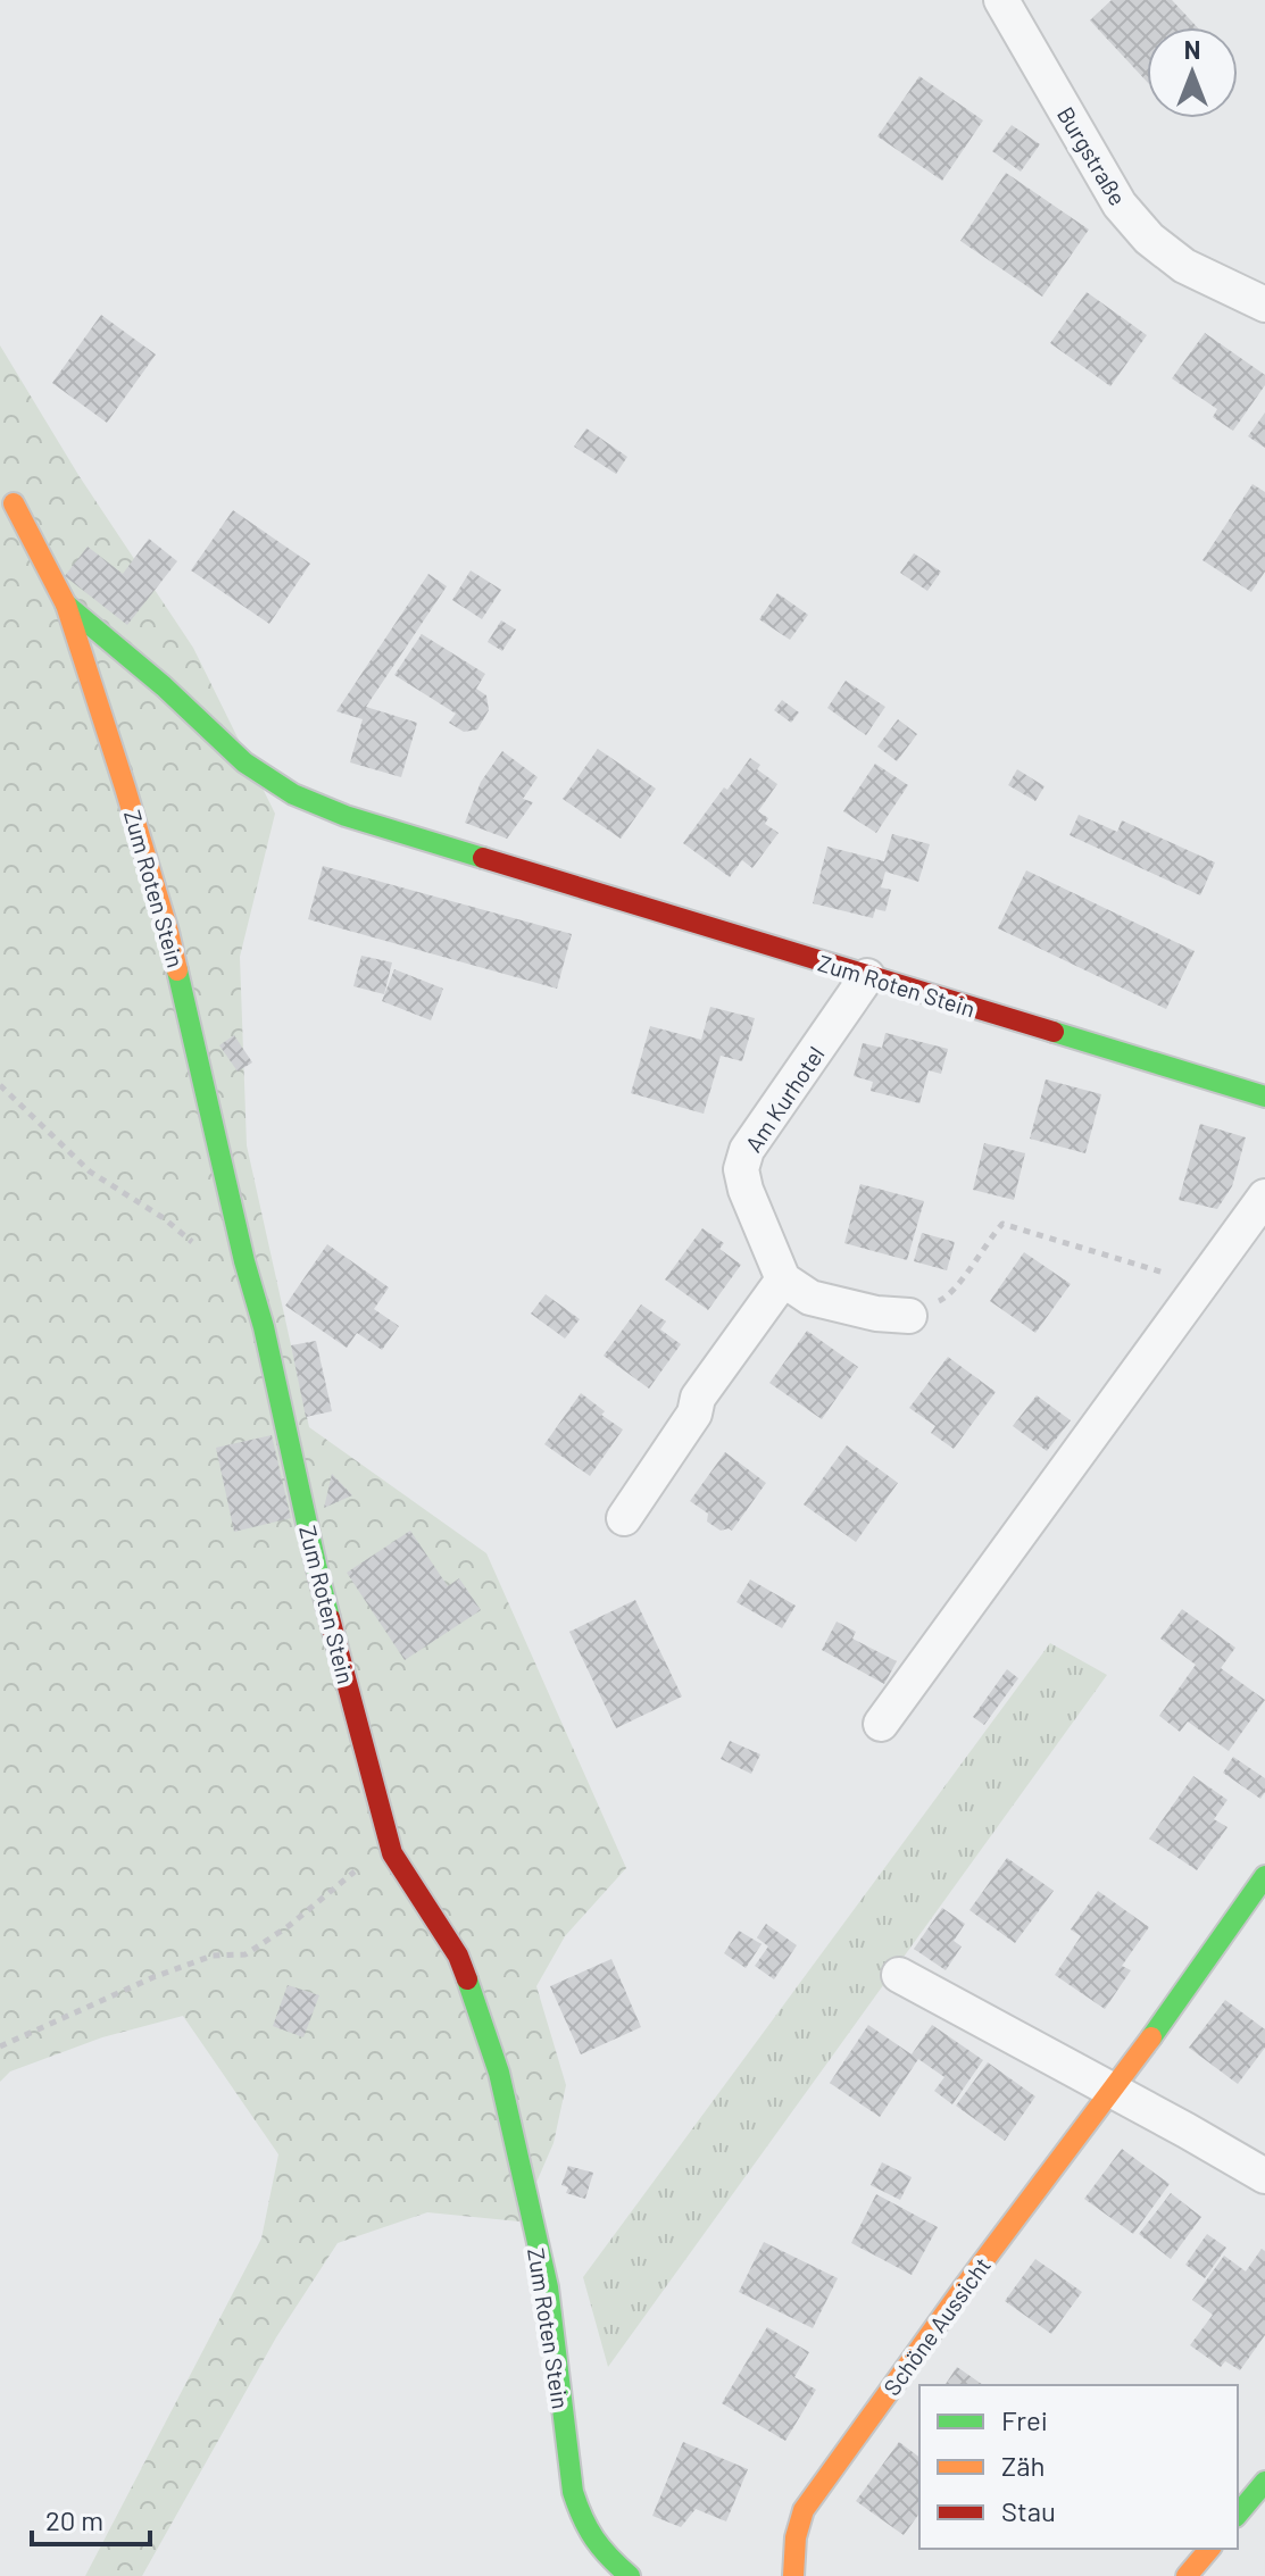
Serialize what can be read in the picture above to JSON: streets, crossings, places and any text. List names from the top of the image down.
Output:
{
  "streets": {
    "street": [
      "Burgstraße",
      "Zum Roten Stein",
      "Am Kurhotel",
      "Schöne Aussicht"
    ]
  },
  "crossings": [
    ["Zum Roten Stein", "Am Kurhotel"]
  ],
  "legend": ["Frei", "Zäh", "Stau"],
  "scale_bar": "20 m",
  "north": "top"
}
